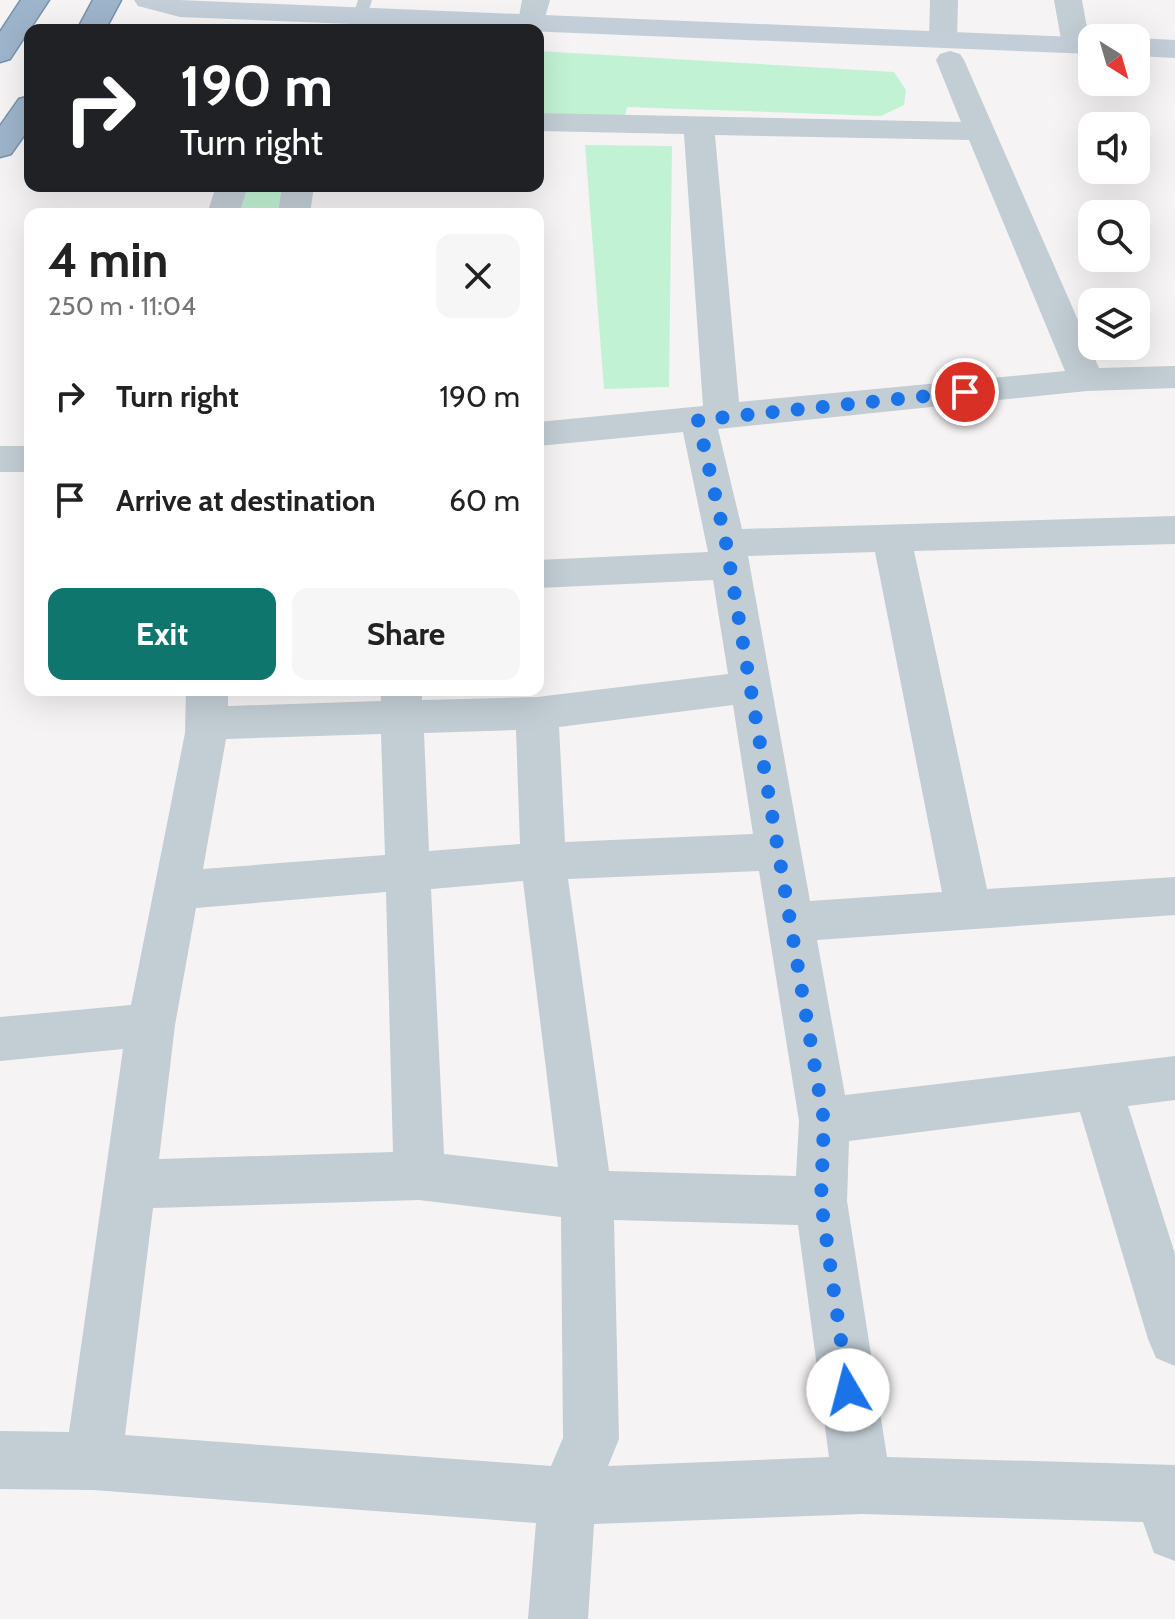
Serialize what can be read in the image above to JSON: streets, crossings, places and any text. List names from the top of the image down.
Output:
{
  "north": "bottom right",
  "page": {
    "turn": ["190 m", "Turn right"],
    "heading": ["4 min", "250 m · 11:04"],
    "list": [
      {
        "name": "Turn right",
        "value": "190 m"
      },
      {
        "name": "Arrive at destination",
        "value": "60 m"
      }
    ],
    "buttons": ["Exit", "Share"]
  }
}
